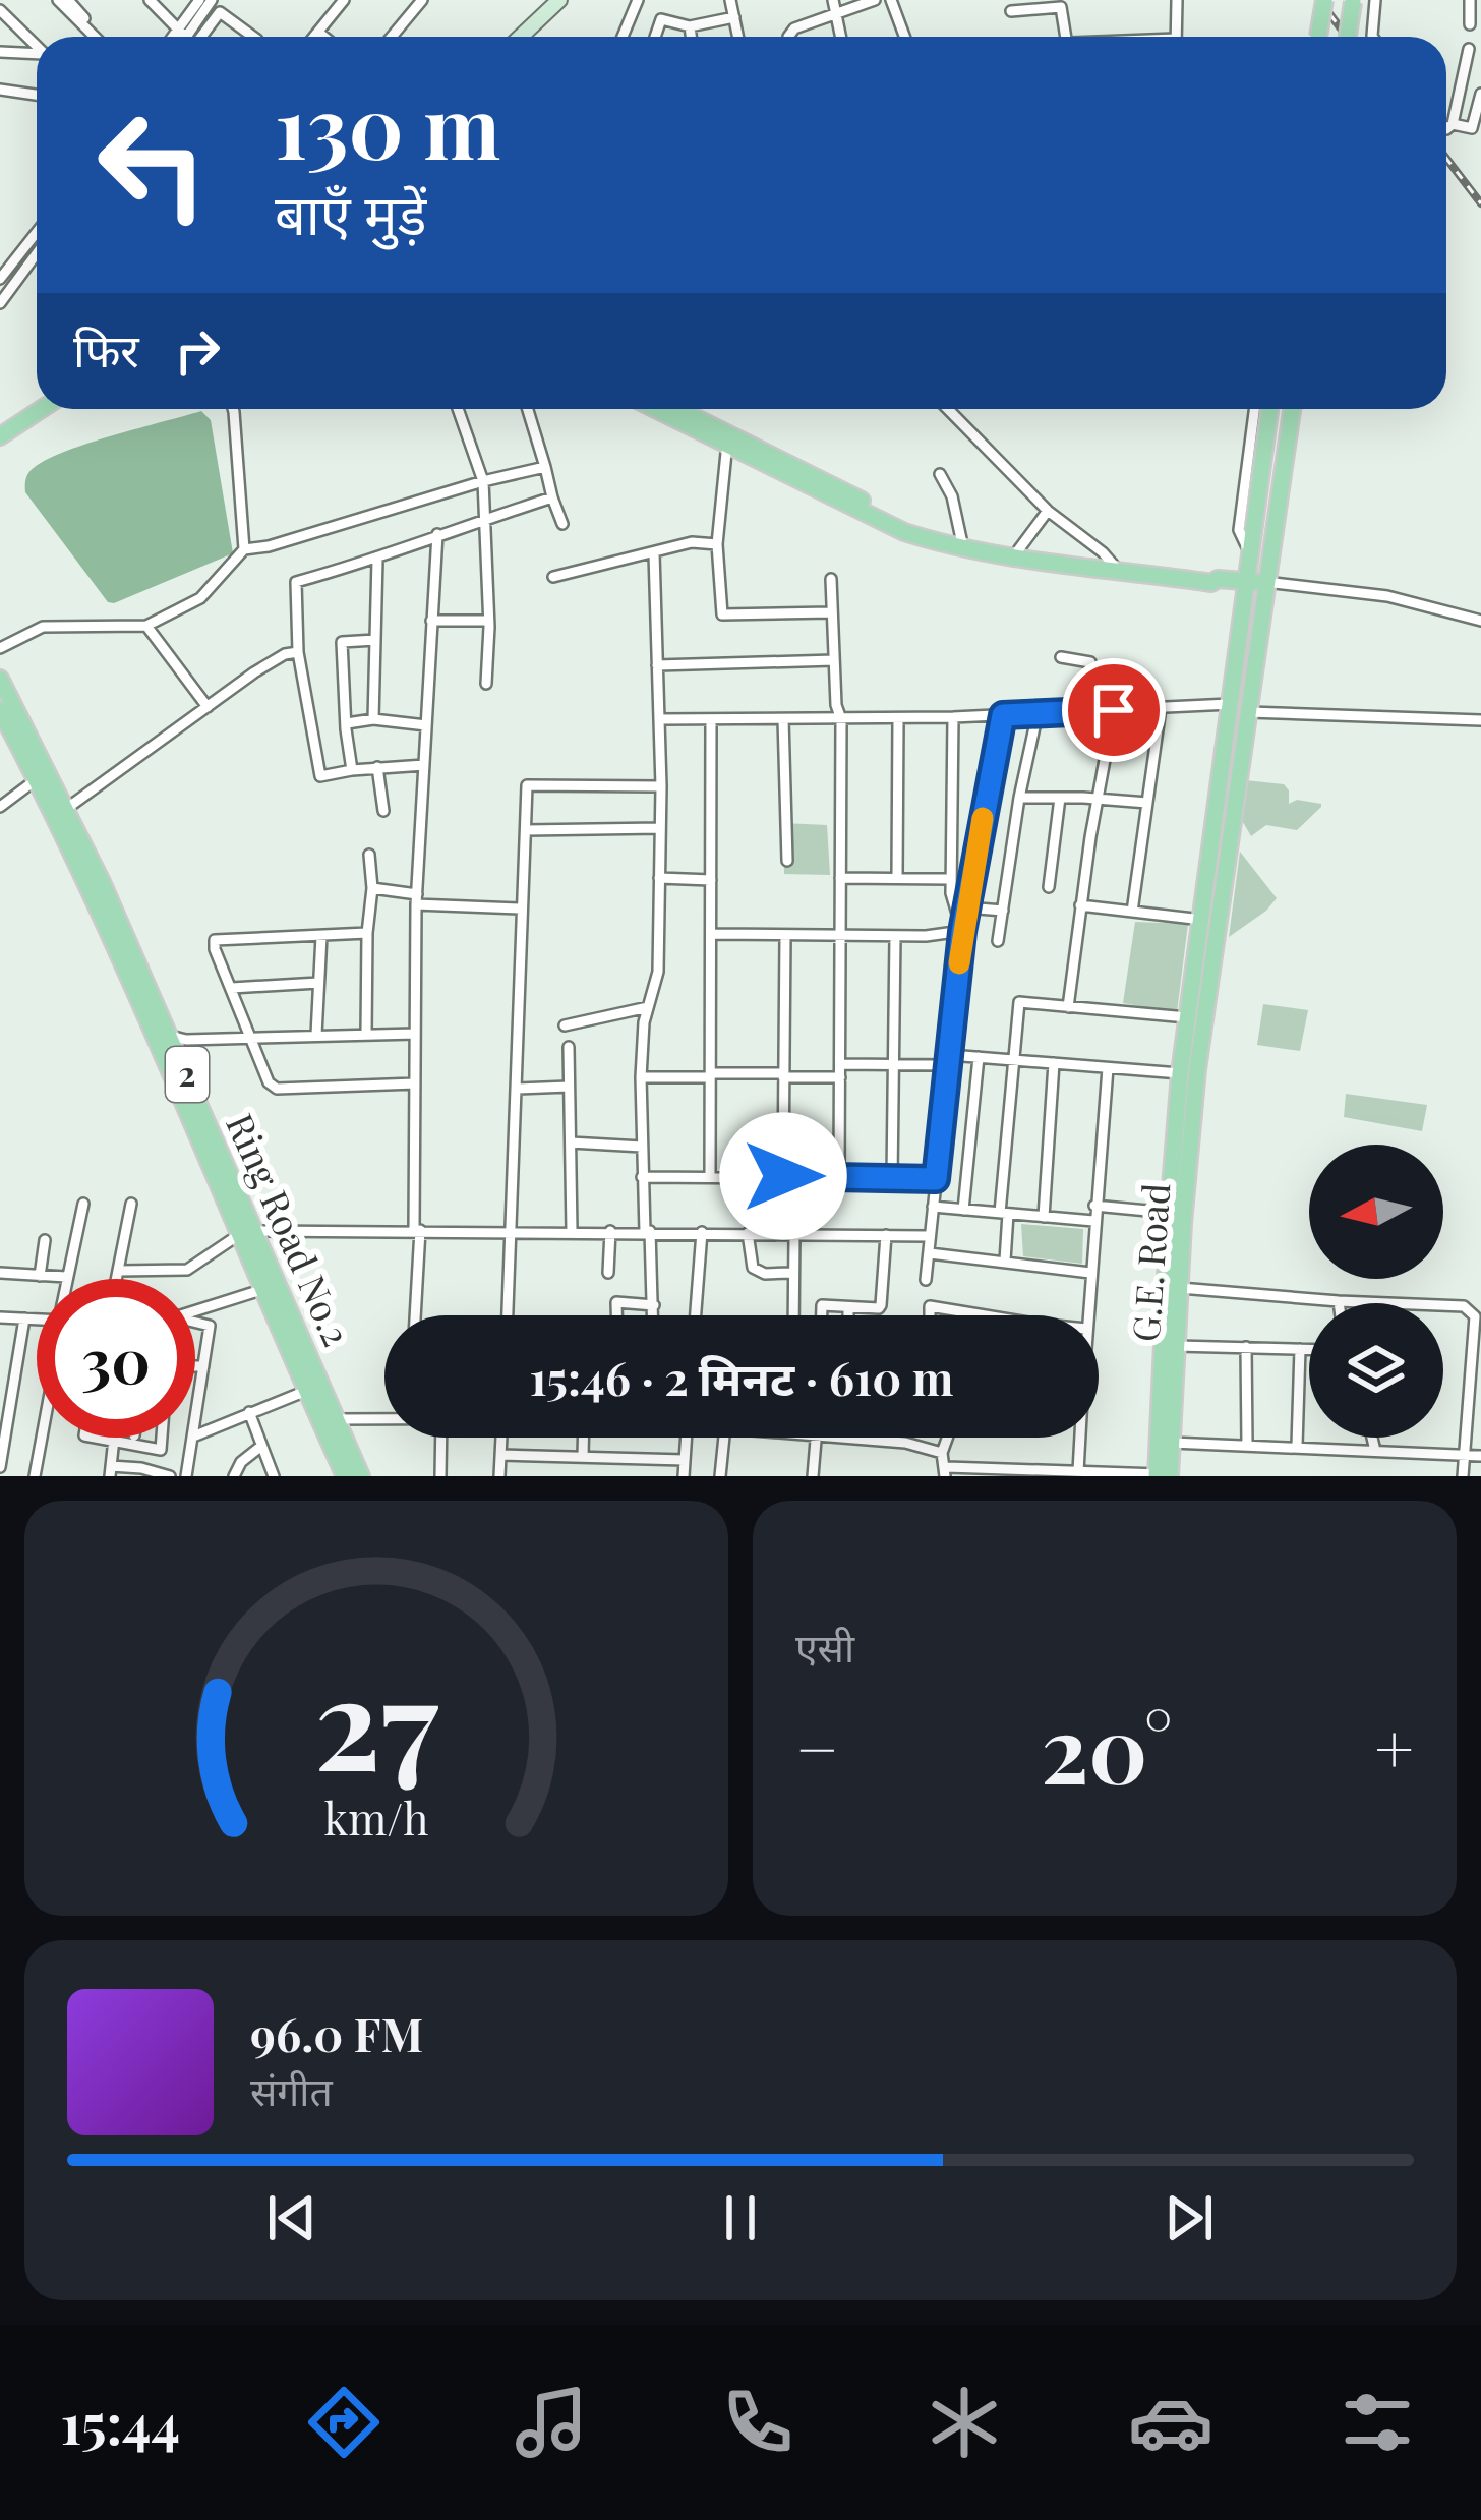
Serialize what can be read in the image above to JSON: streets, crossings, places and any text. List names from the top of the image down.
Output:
{
  "streets": {
    "main road": ["2", "Ring Road No.2", "G.E. Road"]
  },
  "north": "left",
  "page": {
    "turn": ["130 m", "बाएँ मुड़ें"],
    "then": "फिर",
    "limit": "30",
    "trip": "15:46 · 2 मिनट · 610 m",
    "tile": "एसी",
    "heat": ["−", "20°", "+"],
    "song": ["96.0 FM", "संगीत"],
    "tabs": "15:44",
    "gauge": ["27", "km/h"]
  }
}
